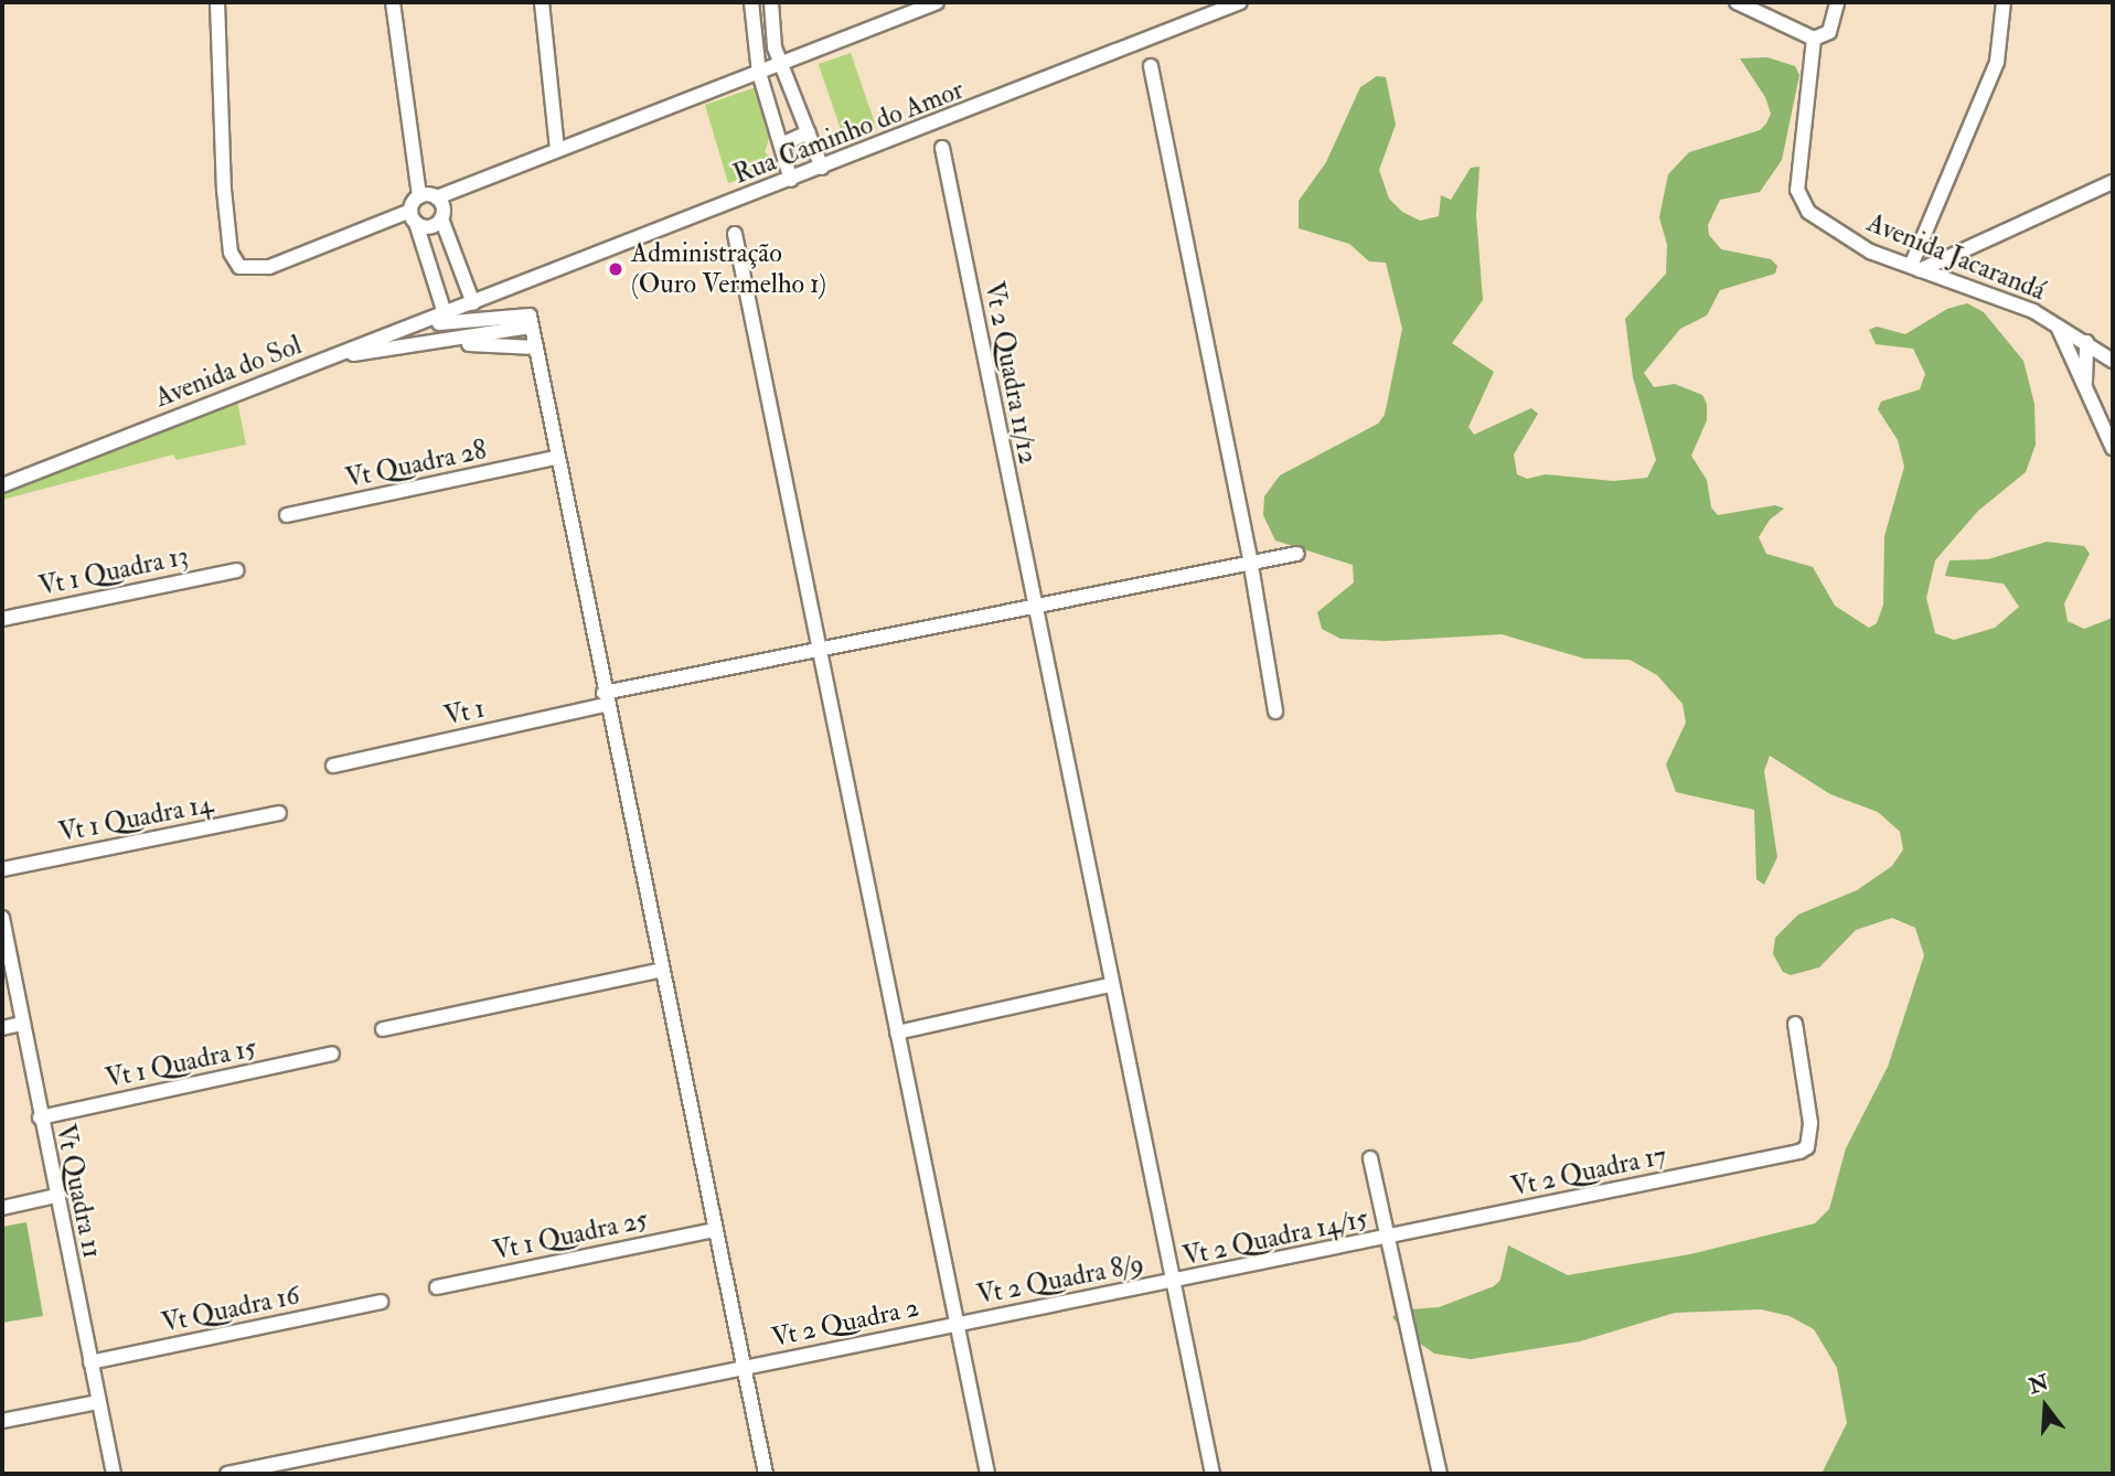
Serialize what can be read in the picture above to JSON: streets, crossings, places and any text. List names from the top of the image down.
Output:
{
  "streets": {
    "street": [
      "Rua Caminho do Amor",
      "Avenida Jacarandá",
      "Avenida do Sol",
      "Vt 2 Quadra 11/12",
      "Vt Quadra 28",
      "Vt 1 Quadra 13",
      "Vt 1",
      "Vt 1 Quadra 14",
      "Vt 1 Quadra 15",
      "Vt 2 Quadra 17",
      "Vt Quadra 11",
      "Vt 1 Quadra 25",
      "Vt 2 Quadra 14/15",
      "Vt 2 Quadra 8/9",
      "Vt Quadra 16",
      "Vt 2 Quadra 2"
    ]
  },
  "crossings": [
    ["Rua Caminho do Amor", "Avenida do Sol"],
    ["Vt 2 Quadra 11/12", "Vt 1"],
    ["Vt 2 Quadra 11/12", "Vt 2 Quadra 14/15"],
    ["Vt 2 Quadra 11/12", "Vt 2 Quadra 8/9"],
    ["Vt 1 Quadra 15", "Vt Quadra 11"],
    ["Vt 2 Quadra 17", "Vt 2 Quadra 14/15"],
    ["Vt Quadra 11", "Vt Quadra 16"],
    ["Vt 2 Quadra 14/15", "Vt 2 Quadra 8/9"],
    ["Vt 2 Quadra 8/9", "Vt 2 Quadra 2"]
  ],
  "places": ["Administração (Ouro Vermelho 1)"],
  "north": "top"
}
